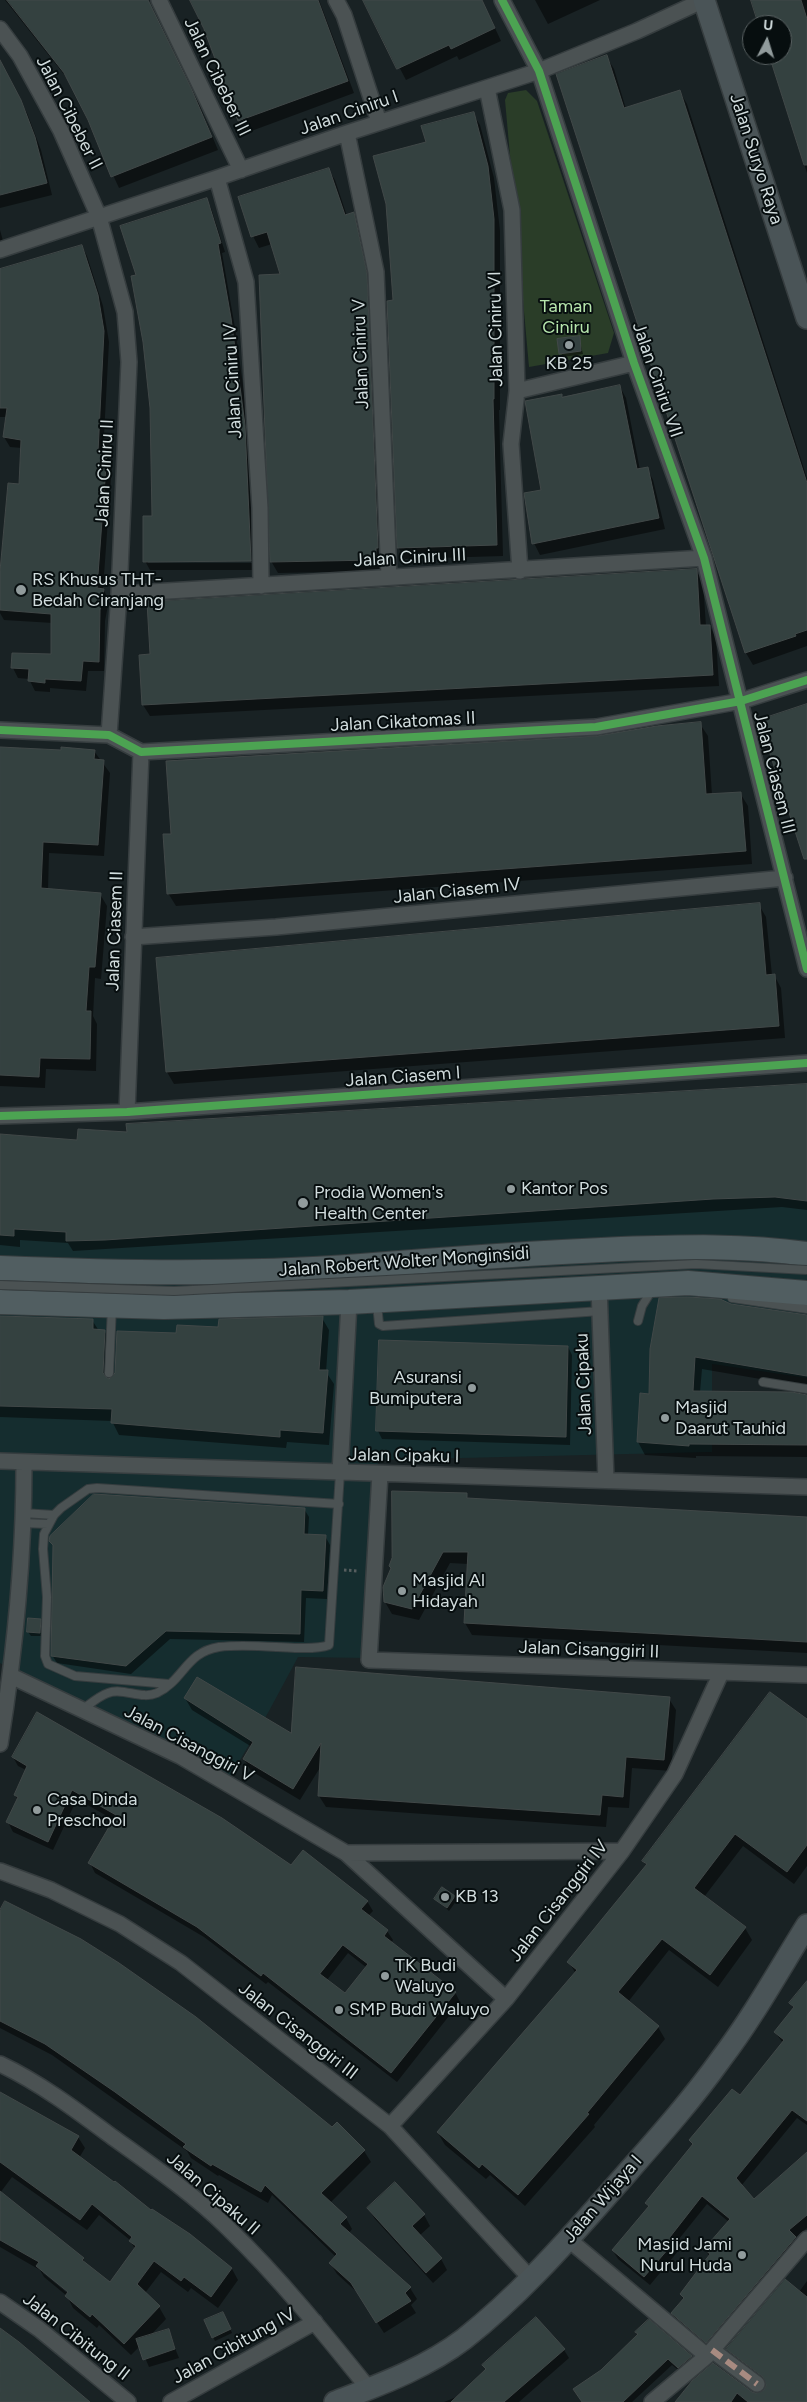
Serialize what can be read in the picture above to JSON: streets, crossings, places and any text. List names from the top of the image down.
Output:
{
  "streets": {
    "main road": ["Jalan Suryo Raya", "Jalan Robert Wolter Monginsidi", "Jalan Wijaya I"],
    "street": [
      "Jalan Cibeber III",
      "Jalan Cibeber II",
      "Jalan Ciniru I",
      "Jalan Ciniru VI",
      "Jalan Ciniru V",
      "Jalan Ciniru VII",
      "Jalan Ciniru IV",
      "Jalan Ciniru II",
      "Jalan Ciniru III",
      "Jalan Cikatomas II",
      "Jalan Ciasem III",
      "Jalan Ciasem IV",
      "Jalan Ciasem II",
      "Jalan Ciasem I",
      "Jalan Cipaku",
      "Jalan Cipaku I",
      "Jalan Cisanggiri II",
      "Jalan Cisanggiri V",
      "Jalan Cisanggiri IV",
      "Jalan Cisanggiri III",
      "Jalan Cipaku II",
      "Jalan Cibitung II",
      "Jalan Cibitung IV"
    ]
  },
  "crossings": [
    ["Jalan Cibeber III", "Jalan Ciniru I"],
    ["Jalan Cibeber II", "Jalan Ciniru I"],
    ["Jalan Cibeber II", "Jalan Ciniru II"],
    ["Jalan Ciniru I", "Jalan Suryo Raya"],
    ["Jalan Ciniru I", "Jalan Ciniru VI"],
    ["Jalan Ciniru I", "Jalan Ciniru V"],
    ["Jalan Ciniru I", "Jalan Ciniru VII"],
    ["Jalan Ciniru I", "Jalan Ciniru IV"],
    ["Jalan Ciniru I", "Jalan Ciniru II"],
    ["Jalan Ciniru VI", "Jalan Ciniru III"],
    ["Jalan Ciniru V", "Jalan Ciniru III"],
    ["Jalan Ciniru VII", "Jalan Ciniru III"],
    ["Jalan Ciniru VII", "Jalan Cikatomas II"],
    ["Jalan Ciniru VII", "Jalan Ciasem III"],
    ["Jalan Ciniru IV", "Jalan Ciniru III"],
    ["Jalan Ciniru II", "Jalan Ciniru III"],
    ["Jalan Cikatomas II", "Jalan Ciasem III"],
    ["Jalan Cikatomas II", "Jalan Ciasem II"],
    ["Jalan Ciasem III", "Jalan Ciasem IV"],
    ["Jalan Ciasem IV", "Jalan Ciasem II"],
    ["Jalan Ciasem II", "Jalan Ciasem I"],
    ["Jalan Robert Wolter Monginsidi", "Jalan Cipaku"],
    ["Jalan Cipaku", "Jalan Cipaku I"],
    ["Jalan Cisanggiri II", "Jalan Cisanggiri IV"],
    ["Jalan Cisanggiri V", "Jalan Cisanggiri IV"],
    ["Jalan Cisanggiri IV", "Jalan Cisanggiri III"],
    ["Jalan Cisanggiri III", "Jalan Wijaya I"],
    ["Jalan Cipaku II", "Jalan Wijaya I"],
    ["Jalan Cipaku II", "Jalan Cibitung IV"]
  ],
  "parks": ["Taman Ciniru"],
  "places": [
    "KB 25",
    "RS Khusus THT- Bedah Ciranjang",
    "Kantor Pos",
    "Prodia Women's Health Center",
    "Asuransi Bumiputera",
    "Masjid Daarut Tauhid",
    "Masjid Al Hidayah",
    "Casa Dinda Preschool",
    "KB 13",
    "TK Budi Waluyo",
    "SMP Budi Waluyo",
    "Masjid Jami Nurul Huda"
  ],
  "north": "top"
}
